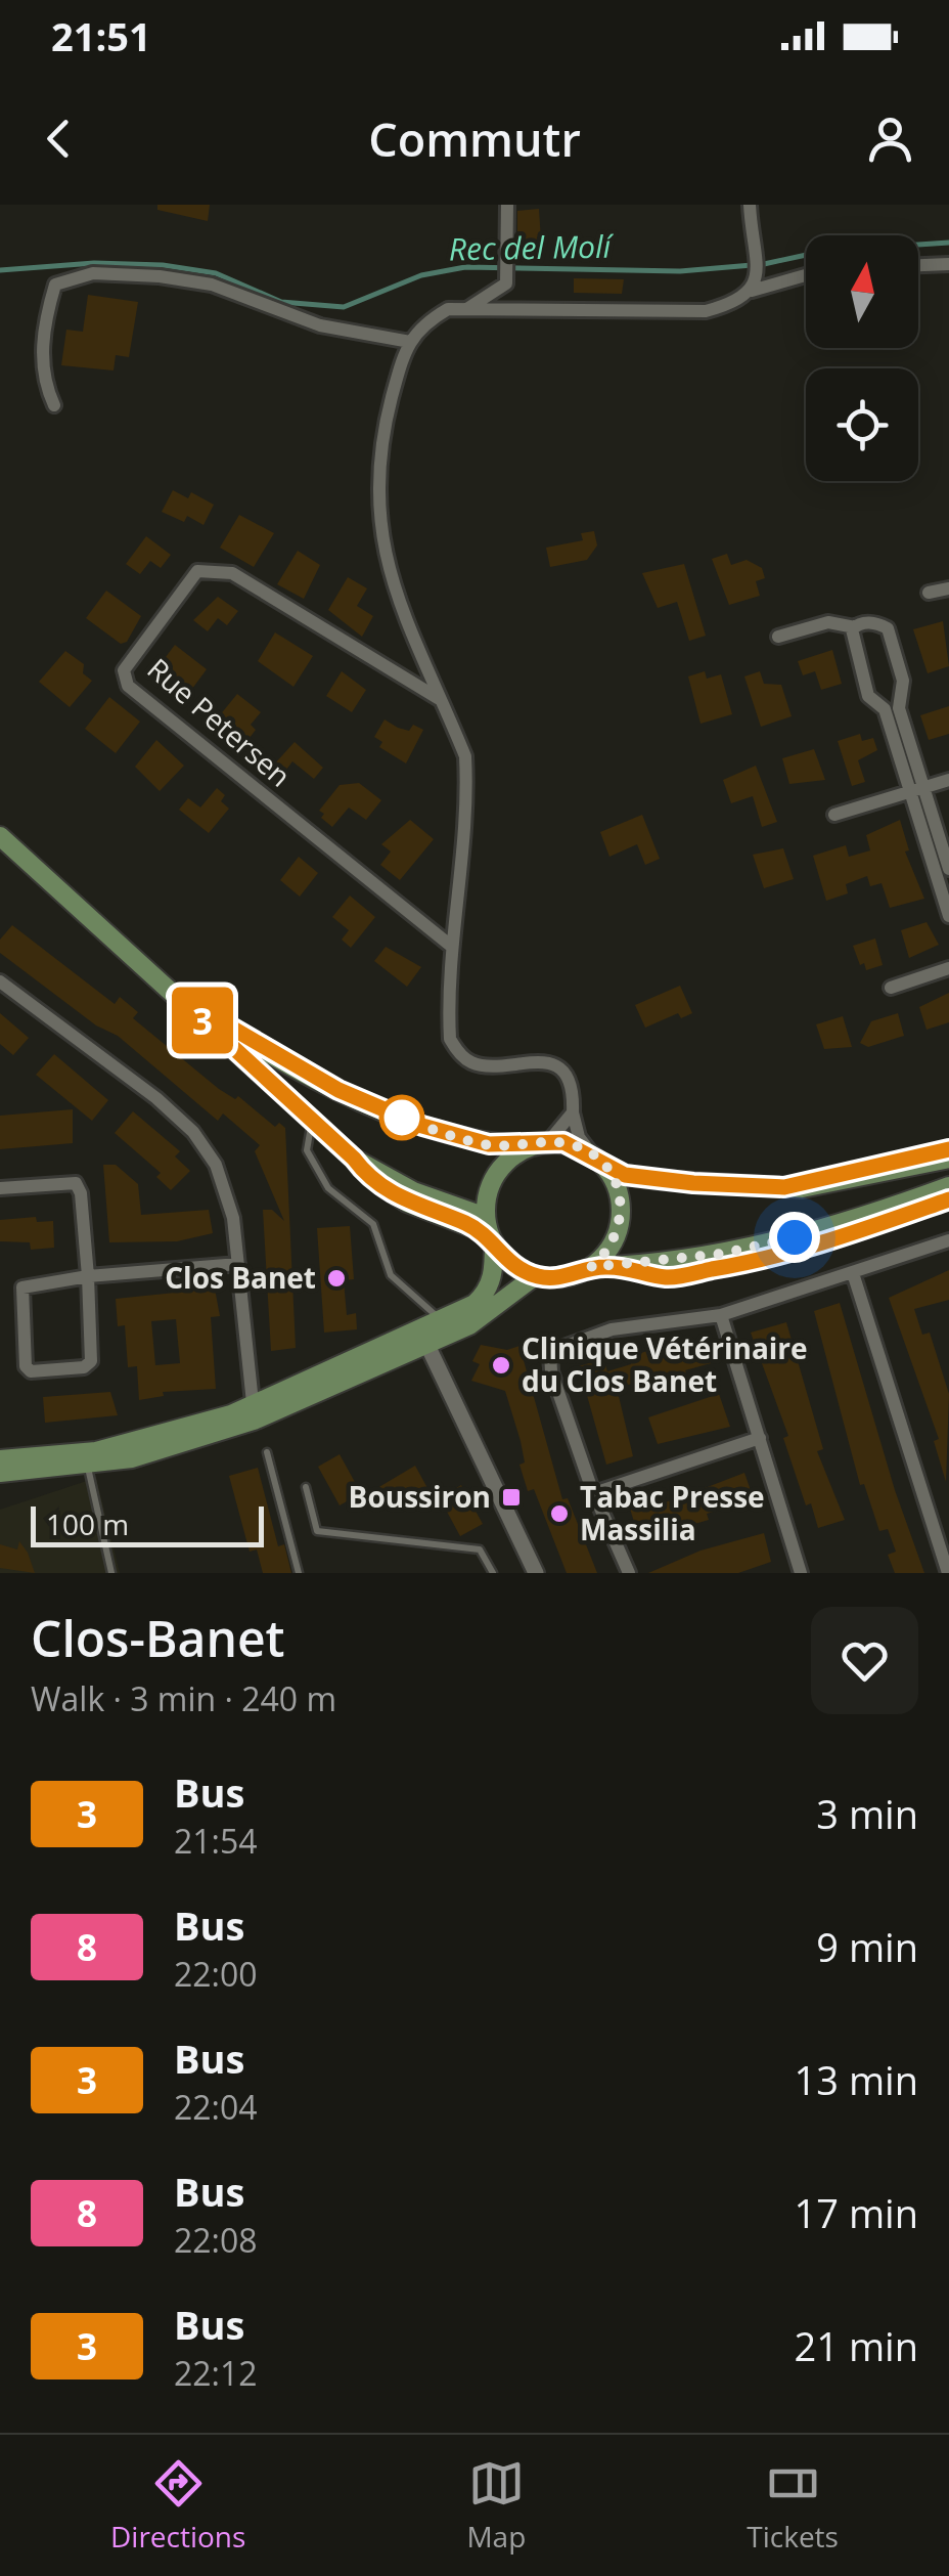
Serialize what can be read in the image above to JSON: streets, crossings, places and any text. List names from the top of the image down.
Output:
{
  "streets": {
    "street": ["Rue Petersen"]
  },
  "water": ["Rec del Molí"],
  "places": {
    "other": ["Clos Banet", "Clinique Vétérinaire du Clos Banet", "Tabac Presse Massilia"],
    "transit": ["Boussiron"]
  },
  "lines": ["bus line 3"],
  "scale_bar": "100 m",
  "north": "top",
  "page": {
    "status": "21:51",
    "header": "Commutr",
    "on_map": "3",
    "scale": "100 m",
    "heading": ["Clos-Banet", "Walk · 3 min · 240 m"],
    "list": [
      {
        "mark": "3",
        "name": "Bus",
        "note": "21:54",
        "value": "3 min"
      },
      {
        "mark": "8",
        "name": "Bus",
        "note": "22:00",
        "value": "9 min"
      },
      {
        "mark": "3",
        "name": "Bus",
        "note": "22:04",
        "value": "13 min"
      },
      {
        "mark": "8",
        "name": "Bus",
        "note": "22:08",
        "value": "17 min"
      },
      {
        "mark": "3",
        "name": "Bus",
        "note": "22:12",
        "value": "21 min"
      }
    ],
    "tabs": ["Directions", "Map", "Tickets"]
  }
}
